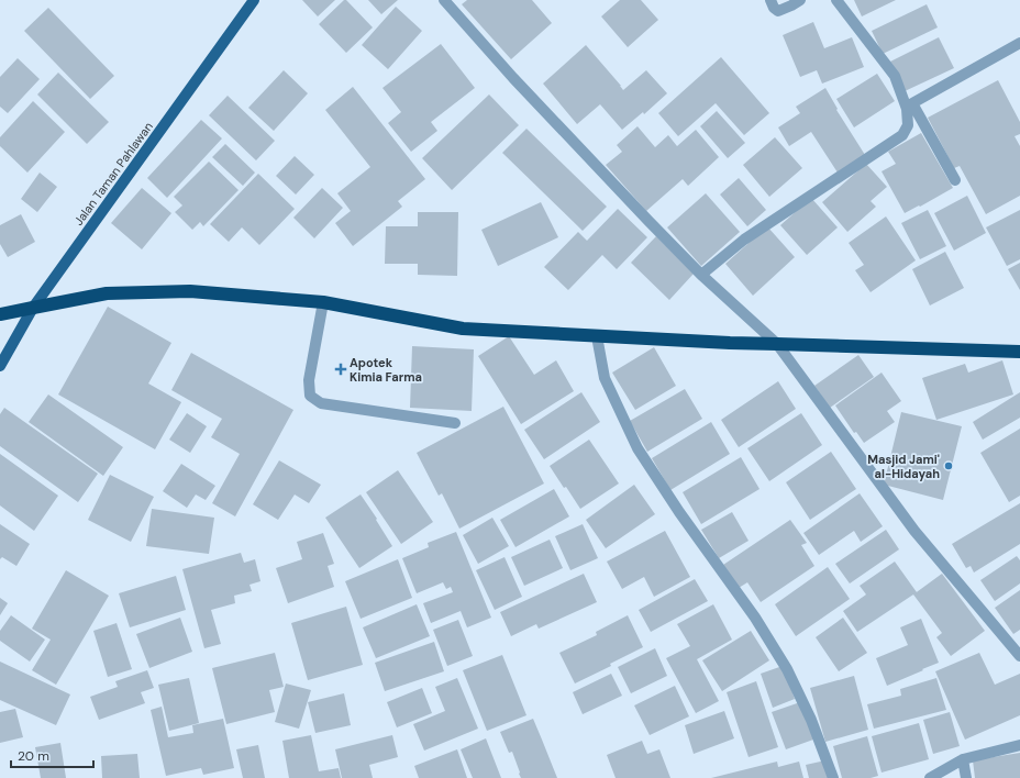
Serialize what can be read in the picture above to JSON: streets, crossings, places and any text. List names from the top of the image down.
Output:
{
  "streets": {
    "main road": ["Jalan Taman Pahlawan"]
  },
  "places": {
    "health": ["Apotek Kimia Farma"],
    "other": ["Masjid Jami' al-Hidayah"]
  },
  "scale_bar": "20 m"
}
